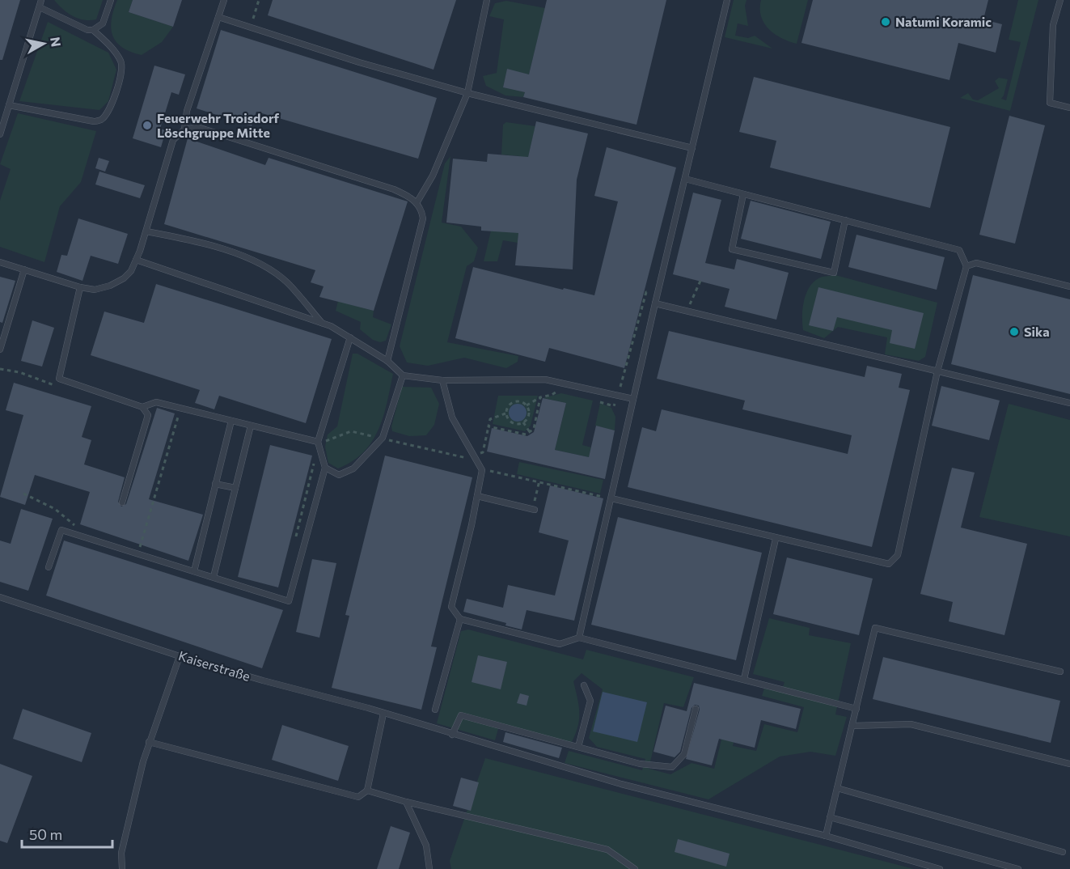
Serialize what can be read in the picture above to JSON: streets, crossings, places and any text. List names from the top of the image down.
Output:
{
  "streets": {
    "lane": ["Kaiserstraße"]
  },
  "places": ["Natumi Koramic", "Feuerwehr Troisdorf Löschgruppe Mitte", "Sika"],
  "scale_bar": "50 m",
  "north": "right"
}
